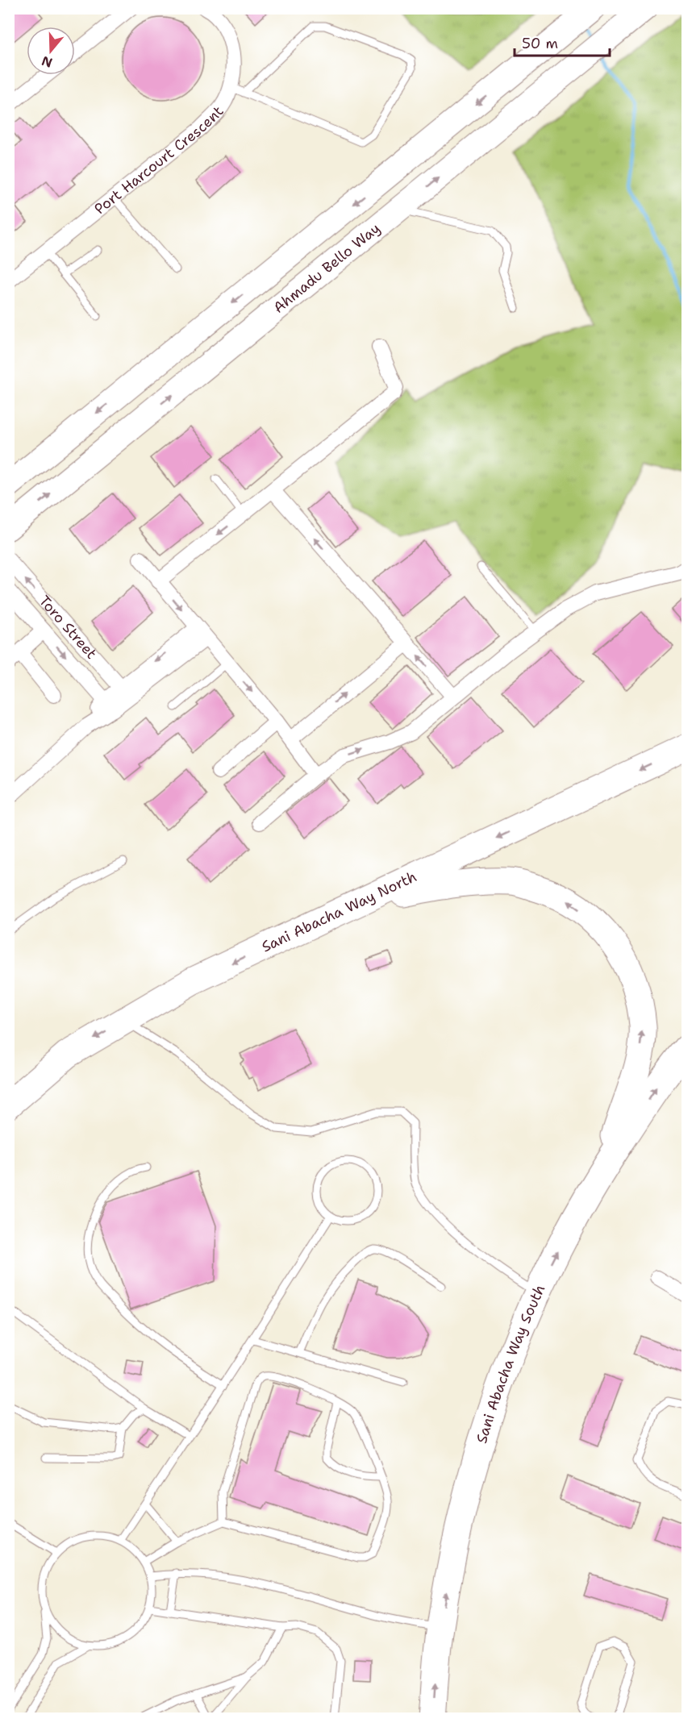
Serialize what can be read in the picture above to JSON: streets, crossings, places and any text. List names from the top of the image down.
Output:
{
  "streets": {
    "highway": ["Sani Abacha Way North", "Sani Abacha Way South"],
    "main road": ["Ahmadu Bello Way"],
    "street": ["Port Harcourt Crescent", "Toro Street"]
  },
  "one_way": ["Sani Abacha Way North", "Sani Abacha Way South"],
  "scale_bar": "50 m",
  "north": "bottom"
}
